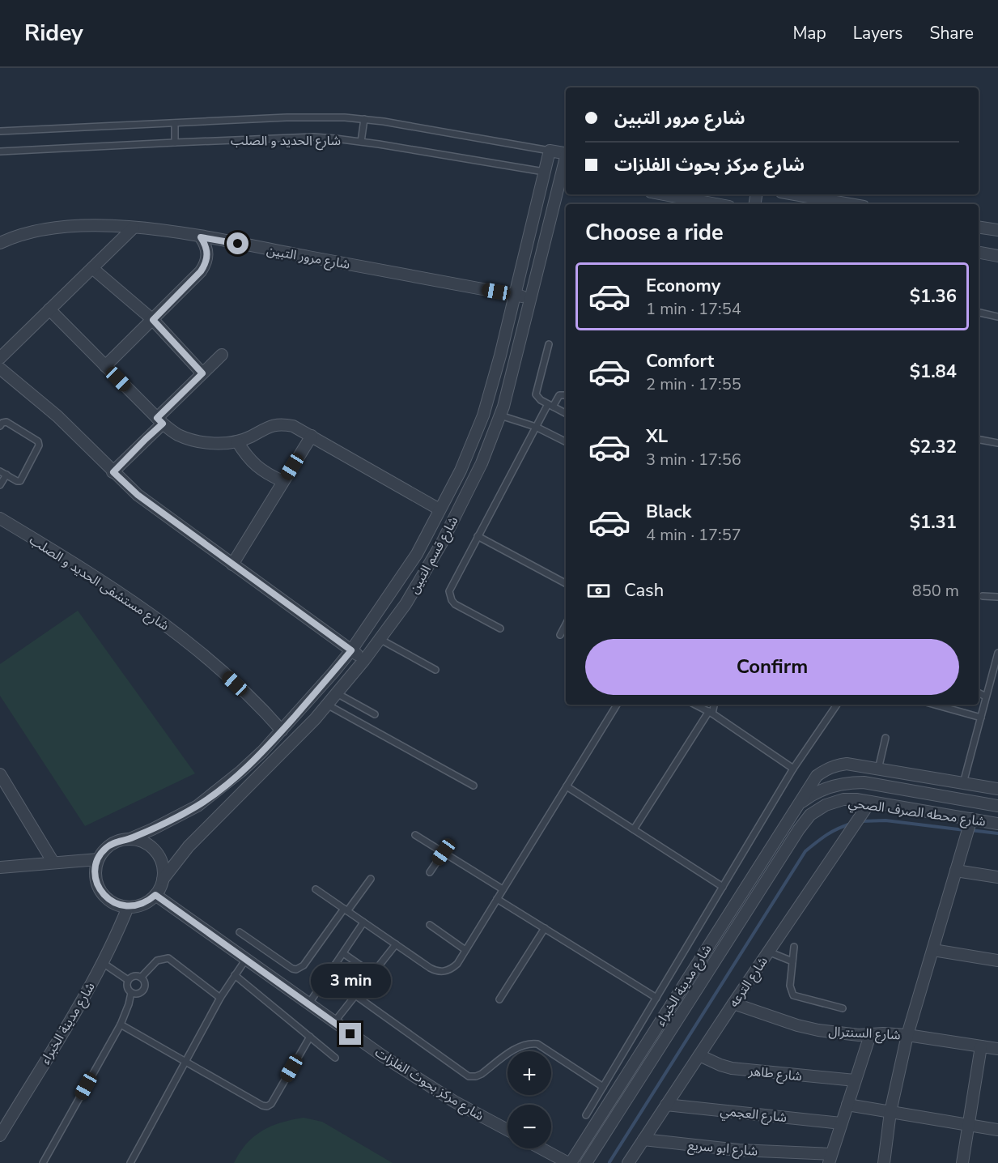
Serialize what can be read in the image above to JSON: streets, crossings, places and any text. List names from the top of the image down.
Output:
{
  "streets": {
    "street": [
      "شارع الحديد و الصلب",
      "شارع مرور التبين",
      "شارع قسم التبين",
      "شارع مستشفى الحديد و الصلب",
      "شارع محطه الصرف الصحي",
      "شارع الترعه",
      "شارع مدينة الخبراء",
      "شارع السنترال",
      "شارع طاهر",
      "شارع مركز بحوث الفلزات",
      "شارع العجمي",
      "شارع ابو سريع"
    ]
  },
  "crossings": [
    ["شارع الحديد و الصلب", "شارع قسم التبين"],
    ["شارع مرور التبين", "شارع قسم التبين"],
    ["شارع قسم التبين", "شارع مستشفى الحديد و الصلب"],
    ["شارع قسم التبين", "شارع مدينة الخبراء"],
    ["شارع قسم التبين", "شارع مركز بحوث الفلزات"],
    ["شارع محطه الصرف الصحي", "شارع الترعه"],
    ["شارع محطه الصرف الصحي", "شارع مدينة الخبراء"],
    ["شارع الترعه", "شارع السنترال"],
    ["شارع الترعه", "شارع طاهر"],
    ["شارع الترعه", "شارع العجمي"],
    ["شارع الترعه", "شارع ابو سريع"],
    ["شارع مدينة الخبراء", "شارع مركز بحوث الفلزات"]
  ],
  "page": {
    "header": "Ridey",
    "nav": ["Map", "Layers", "Share"],
    "banner": ["شارع مرور التبين", "شارع مركز بحوث الفلزات"],
    "heading": "Choose a ride",
    "list": [
      {
        "name": "Economy",
        "note": "1 min · 17:54",
        "value": "$1.36"
      },
      {
        "name": "Comfort",
        "note": "2 min · 17:55",
        "value": "$1.84"
      },
      {
        "name": "XL",
        "note": "3 min · 17:56",
        "value": "$2.32"
      },
      {
        "name": "Black",
        "note": "4 min · 17:57",
        "value": "$1.31"
      }
    ],
    "pay": ["Cash", "850 m"],
    "buttons": "Confirm",
    "bubble": "3 min",
    "map_buttons": ["+", "−"]
  }
}
